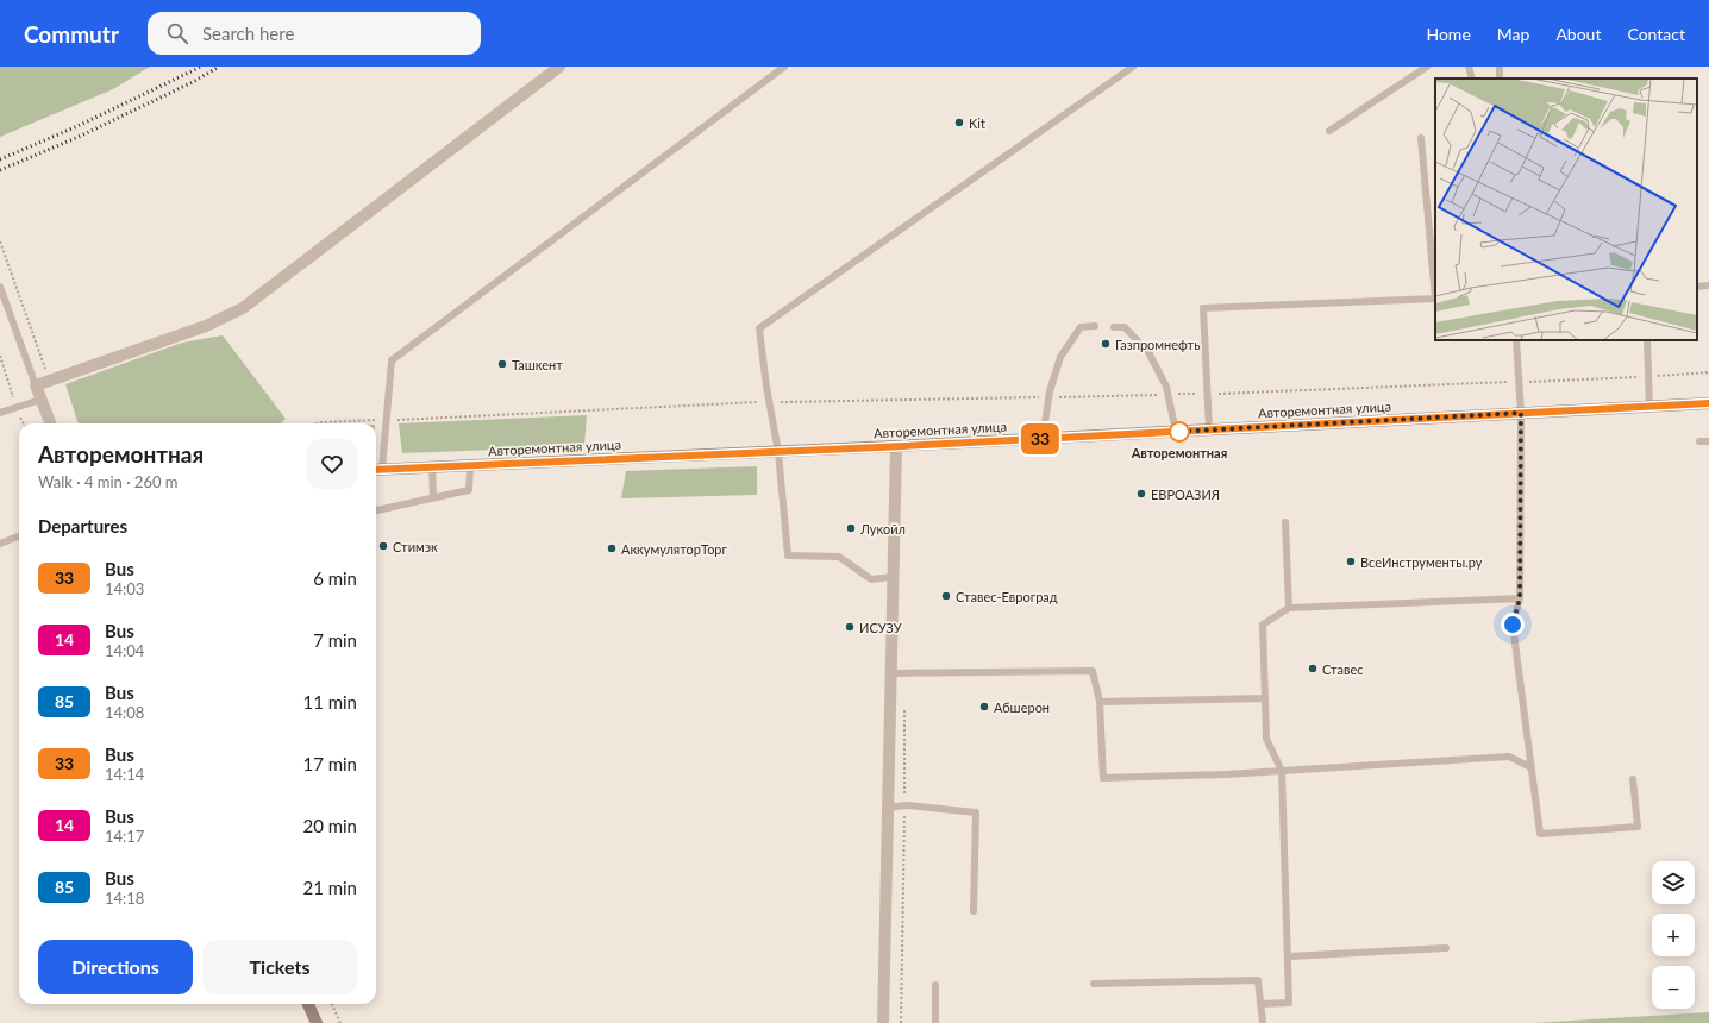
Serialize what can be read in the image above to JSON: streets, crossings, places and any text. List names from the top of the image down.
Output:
{
  "streets": {
    "street": ["Авторемонтная улица"]
  },
  "places": [
    "Kit",
    "Газпромнефть",
    "Ташкент",
    "Авторемонтная",
    "ЕВРОАЗИЯ",
    "Лукойл",
    "Стимэк",
    "АккумуляторТорг",
    "ВсеИнструменты.ру",
    "Ставес-Евроград",
    "ИСУЗУ",
    "Ставес",
    "Абшерон"
  ],
  "lines": ["bus line 33"],
  "page": {
    "header": "Commutr",
    "search": "Search here",
    "nav": [
      "Home",
      "Map",
      "About",
      "Contact"
    ],
    "on_map": "33",
    "heading": [
      ["Авторемонтная", "Walk · 4 min · 260 m"],
      "Departures"
    ],
    "list": [
      {
        "mark": "33",
        "name": "Bus",
        "note": "14:03",
        "value": "6 min"
      },
      {
        "mark": "14",
        "name": "Bus",
        "note": "14:04",
        "value": "7 min"
      },
      {
        "mark": "85",
        "name": "Bus",
        "note": "14:08",
        "value": "11 min"
      },
      {
        "mark": "33",
        "name": "Bus",
        "note": "14:14",
        "value": "17 min"
      },
      {
        "mark": "14",
        "name": "Bus",
        "note": "14:17",
        "value": "20 min"
      },
      {
        "mark": "85",
        "name": "Bus",
        "note": "14:18",
        "value": "21 min"
      }
    ],
    "map_buttons": ["+", "−"],
    "buttons": ["Directions", "Tickets"]
  }
}
